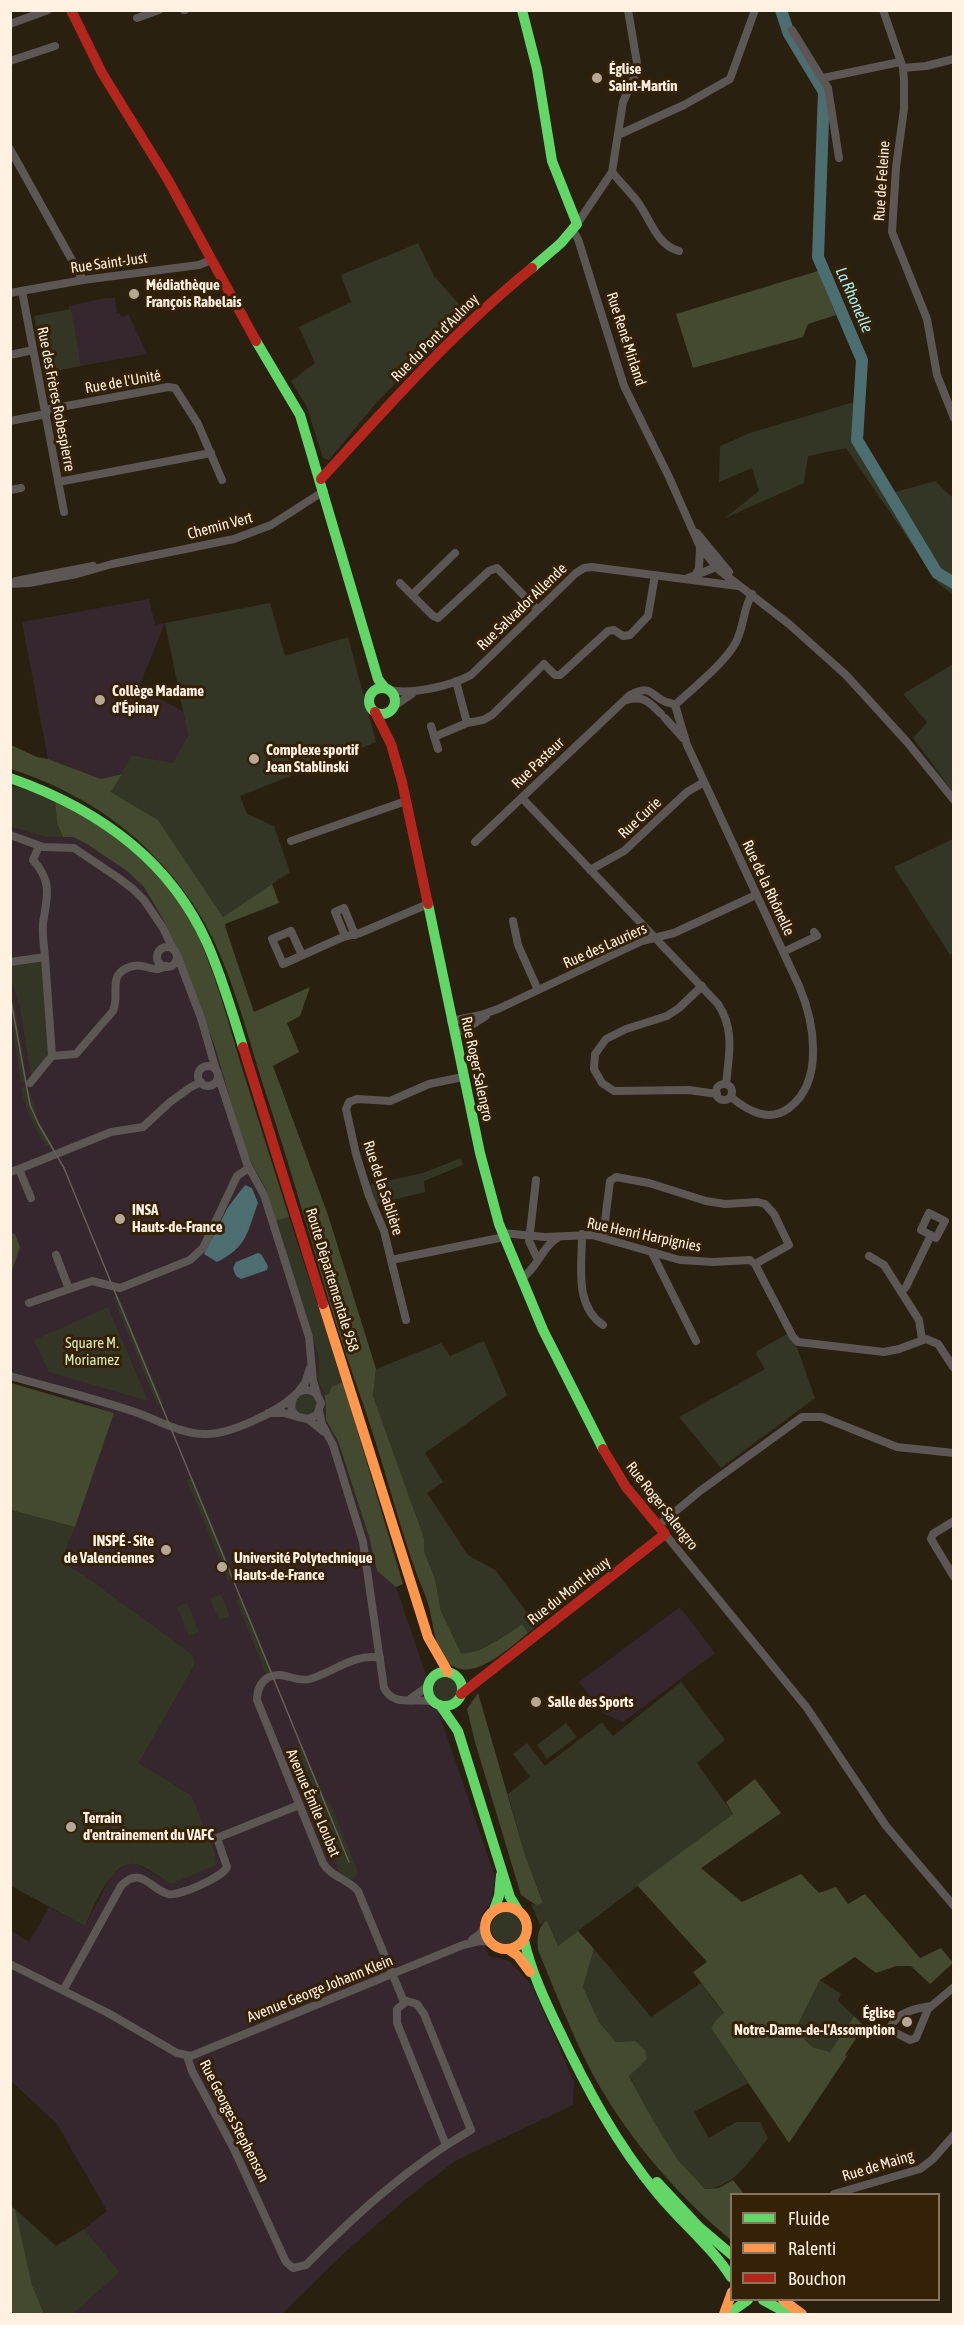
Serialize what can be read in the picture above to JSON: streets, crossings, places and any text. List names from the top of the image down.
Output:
{
  "streets": {
    "street": [
      "Rue de Feleine",
      "Rue Saint-Just",
      "Rue du Pont d'Aulnoy",
      "Rue René Mirland",
      "Rue de l'Unité",
      "Rue des Frères Robespierre",
      "Chemin Vert",
      "Rue Salvador Allende",
      "Rue Pasteur",
      "Rue Curie",
      "Rue de la Rhônelle",
      "Rue des Lauriers",
      "Rue Roger Salengro",
      "Rue de la Sablière",
      "Rue Henri Harpignies",
      "Route Départementale 958",
      "Rue du Mont Houy",
      "Avenue Émile Loubat",
      "Avenue George Johann Klein",
      "Rue Georges Stephenson",
      "Rue de Maing"
    ]
  },
  "crossings": [
    ["Rue Saint-Just", "Rue des Frères Robespierre"],
    ["Rue du Pont d'Aulnoy", "Rue René Mirland"],
    ["Rue René Mirland", "Rue Salvador Allende"],
    ["Rue de l'Unité", "Rue des Frères Robespierre"],
    ["Rue Curie", "Rue de la Rhônelle"],
    ["Rue de la Rhônelle", "Rue des Lauriers"],
    ["Rue des Lauriers", "Rue Roger Salengro"],
    ["Rue Roger Salengro", "Rue de la Sablière"],
    ["Rue Roger Salengro", "Rue Henri Harpignies"],
    ["Rue Roger Salengro", "Rue du Mont Houy"],
    ["Rue de la Sablière", "Rue Henri Harpignies"],
    ["Route Départementale 958", "Rue du Mont Houy"],
    ["Avenue Émile Loubat", "Avenue George Johann Klein"],
    ["Avenue George Johann Klein", "Rue Georges Stephenson"]
  ],
  "water": ["La Rhonelle"],
  "parks": ["Square M. Moriamez"],
  "places": [
    "Église Saint-Martin",
    "Médiathèque François Rabelais",
    "Collège Madame d'Épinay",
    "Complexe sportif Jean Stablinski",
    "INSA Hauts-de-France",
    "INSPÉ - Site de Valenciennes",
    "Université Polytechnique Hauts-de-France",
    "Salle des Sports",
    "Terrain d'entrainement du VAFC",
    "Église Notre-Dame-de-l'Assomption"
  ],
  "legend": ["Fluide", "Ralenti", "Bouchon"]
}
